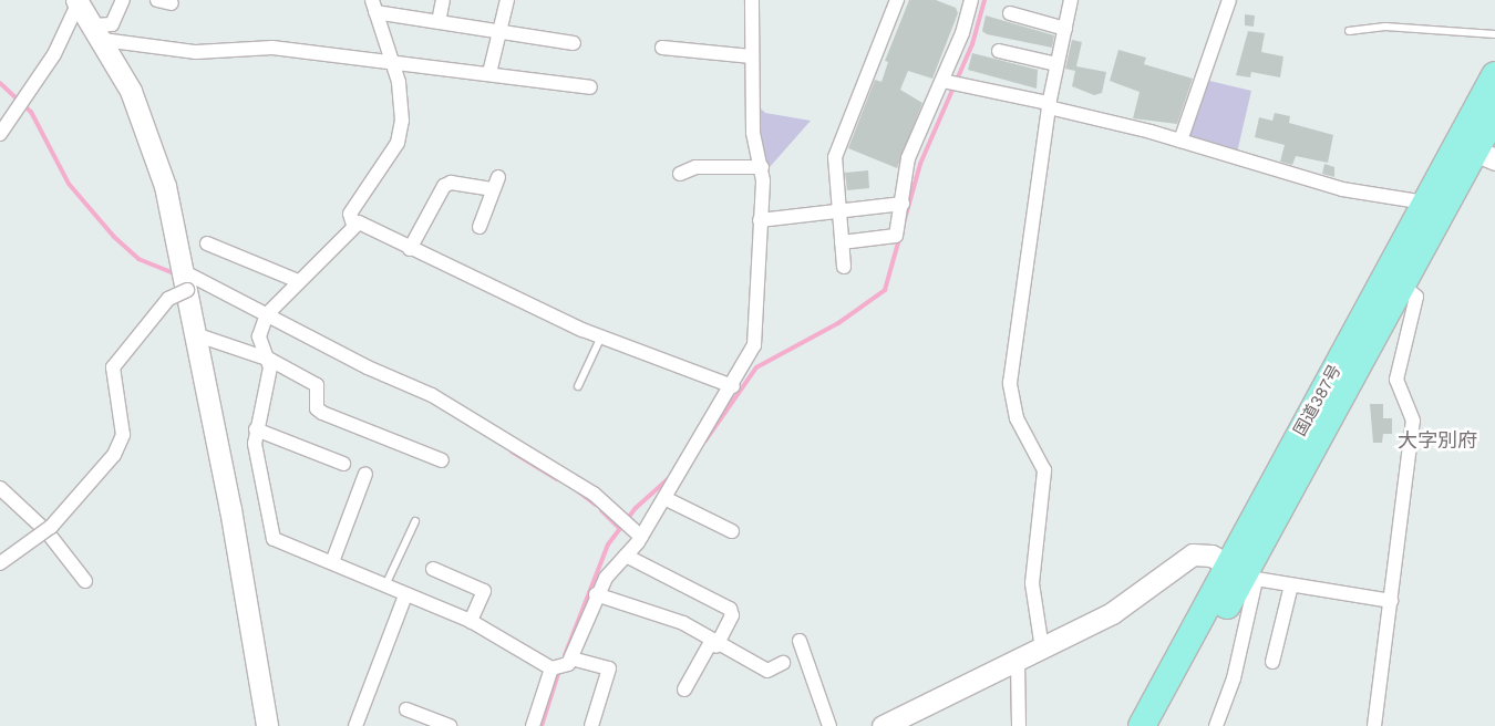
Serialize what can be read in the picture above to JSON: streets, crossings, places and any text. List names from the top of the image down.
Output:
{
  "streets": {
    "highway": ["国道387号"]
  },
  "districts": ["大字別府"]
}
